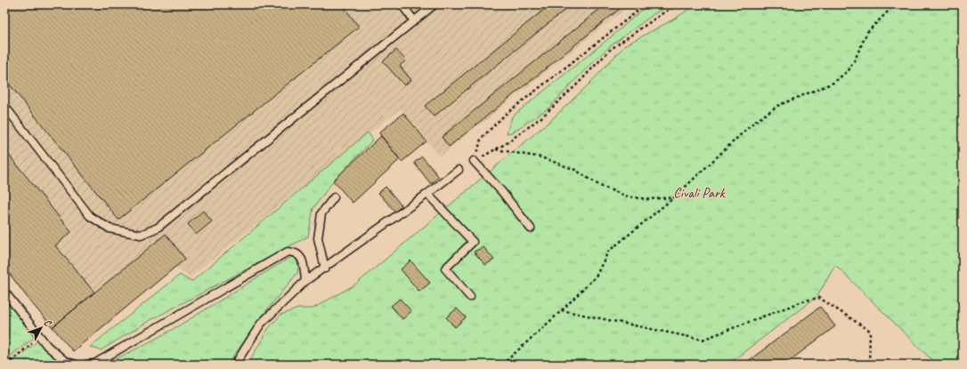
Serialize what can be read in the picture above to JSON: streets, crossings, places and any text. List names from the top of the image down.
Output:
{
  "parks": ["Civali Park"],
  "north": "top right"
}
